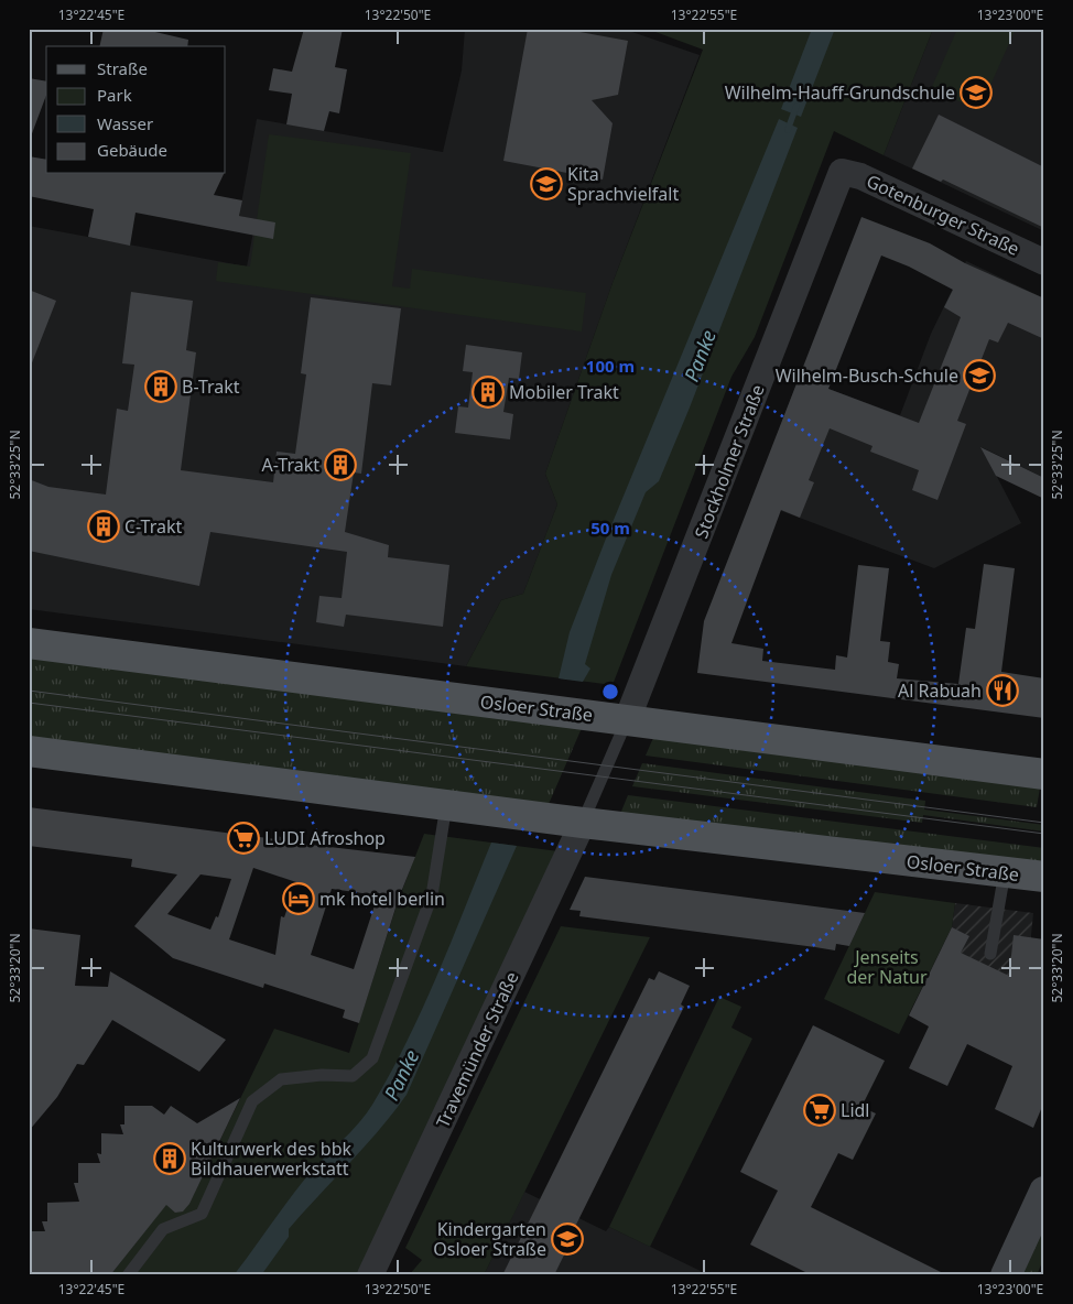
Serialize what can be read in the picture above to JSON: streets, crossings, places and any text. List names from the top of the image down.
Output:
{
  "streets": {
    "main road": ["Osloer Straße"],
    "street": ["Gotenburger Straße", "Stockholmer Straße", "Travemünder Straße"]
  },
  "crossings": [
    ["Gotenburger Straße", "Stockholmer Straße"],
    ["Stockholmer Straße", "Osloer Straße"],
    ["Osloer Straße", "Travemünder Straße"]
  ],
  "water": ["Panke"],
  "parks": ["Jenseits der Natur"],
  "places": {
    "school or university": [
      "Wilhelm-Hauff-Grundschule",
      "Kita Sprachvielfalt",
      "Wilhelm-Busch-Schule",
      "Kindergarten Osloer Straße"
    ],
    "building": [
      "B-Trakt",
      "Mobiler Trakt",
      "A-Trakt",
      "C-Trakt",
      "Kulturwerk des bbk Bildhauerwerkstatt"
    ],
    "restaurant": ["Al Rabuah"],
    "supermarket": ["LUDI Afroshop", "Lidl"],
    "hotel": ["mk hotel berlin"]
  },
  "legend": [
    "Straße",
    "Park",
    "Wasser",
    "Gebäude"
  ],
  "coordinates": [
    "13°22'45\"E",
    "13°22'50\"E",
    "13°22'55\"E",
    "13°23'00\"E",
    "52°33'25\"N",
    "52°33'20\"N"
  ],
  "rings": ["100 m", "50 m"]
}
